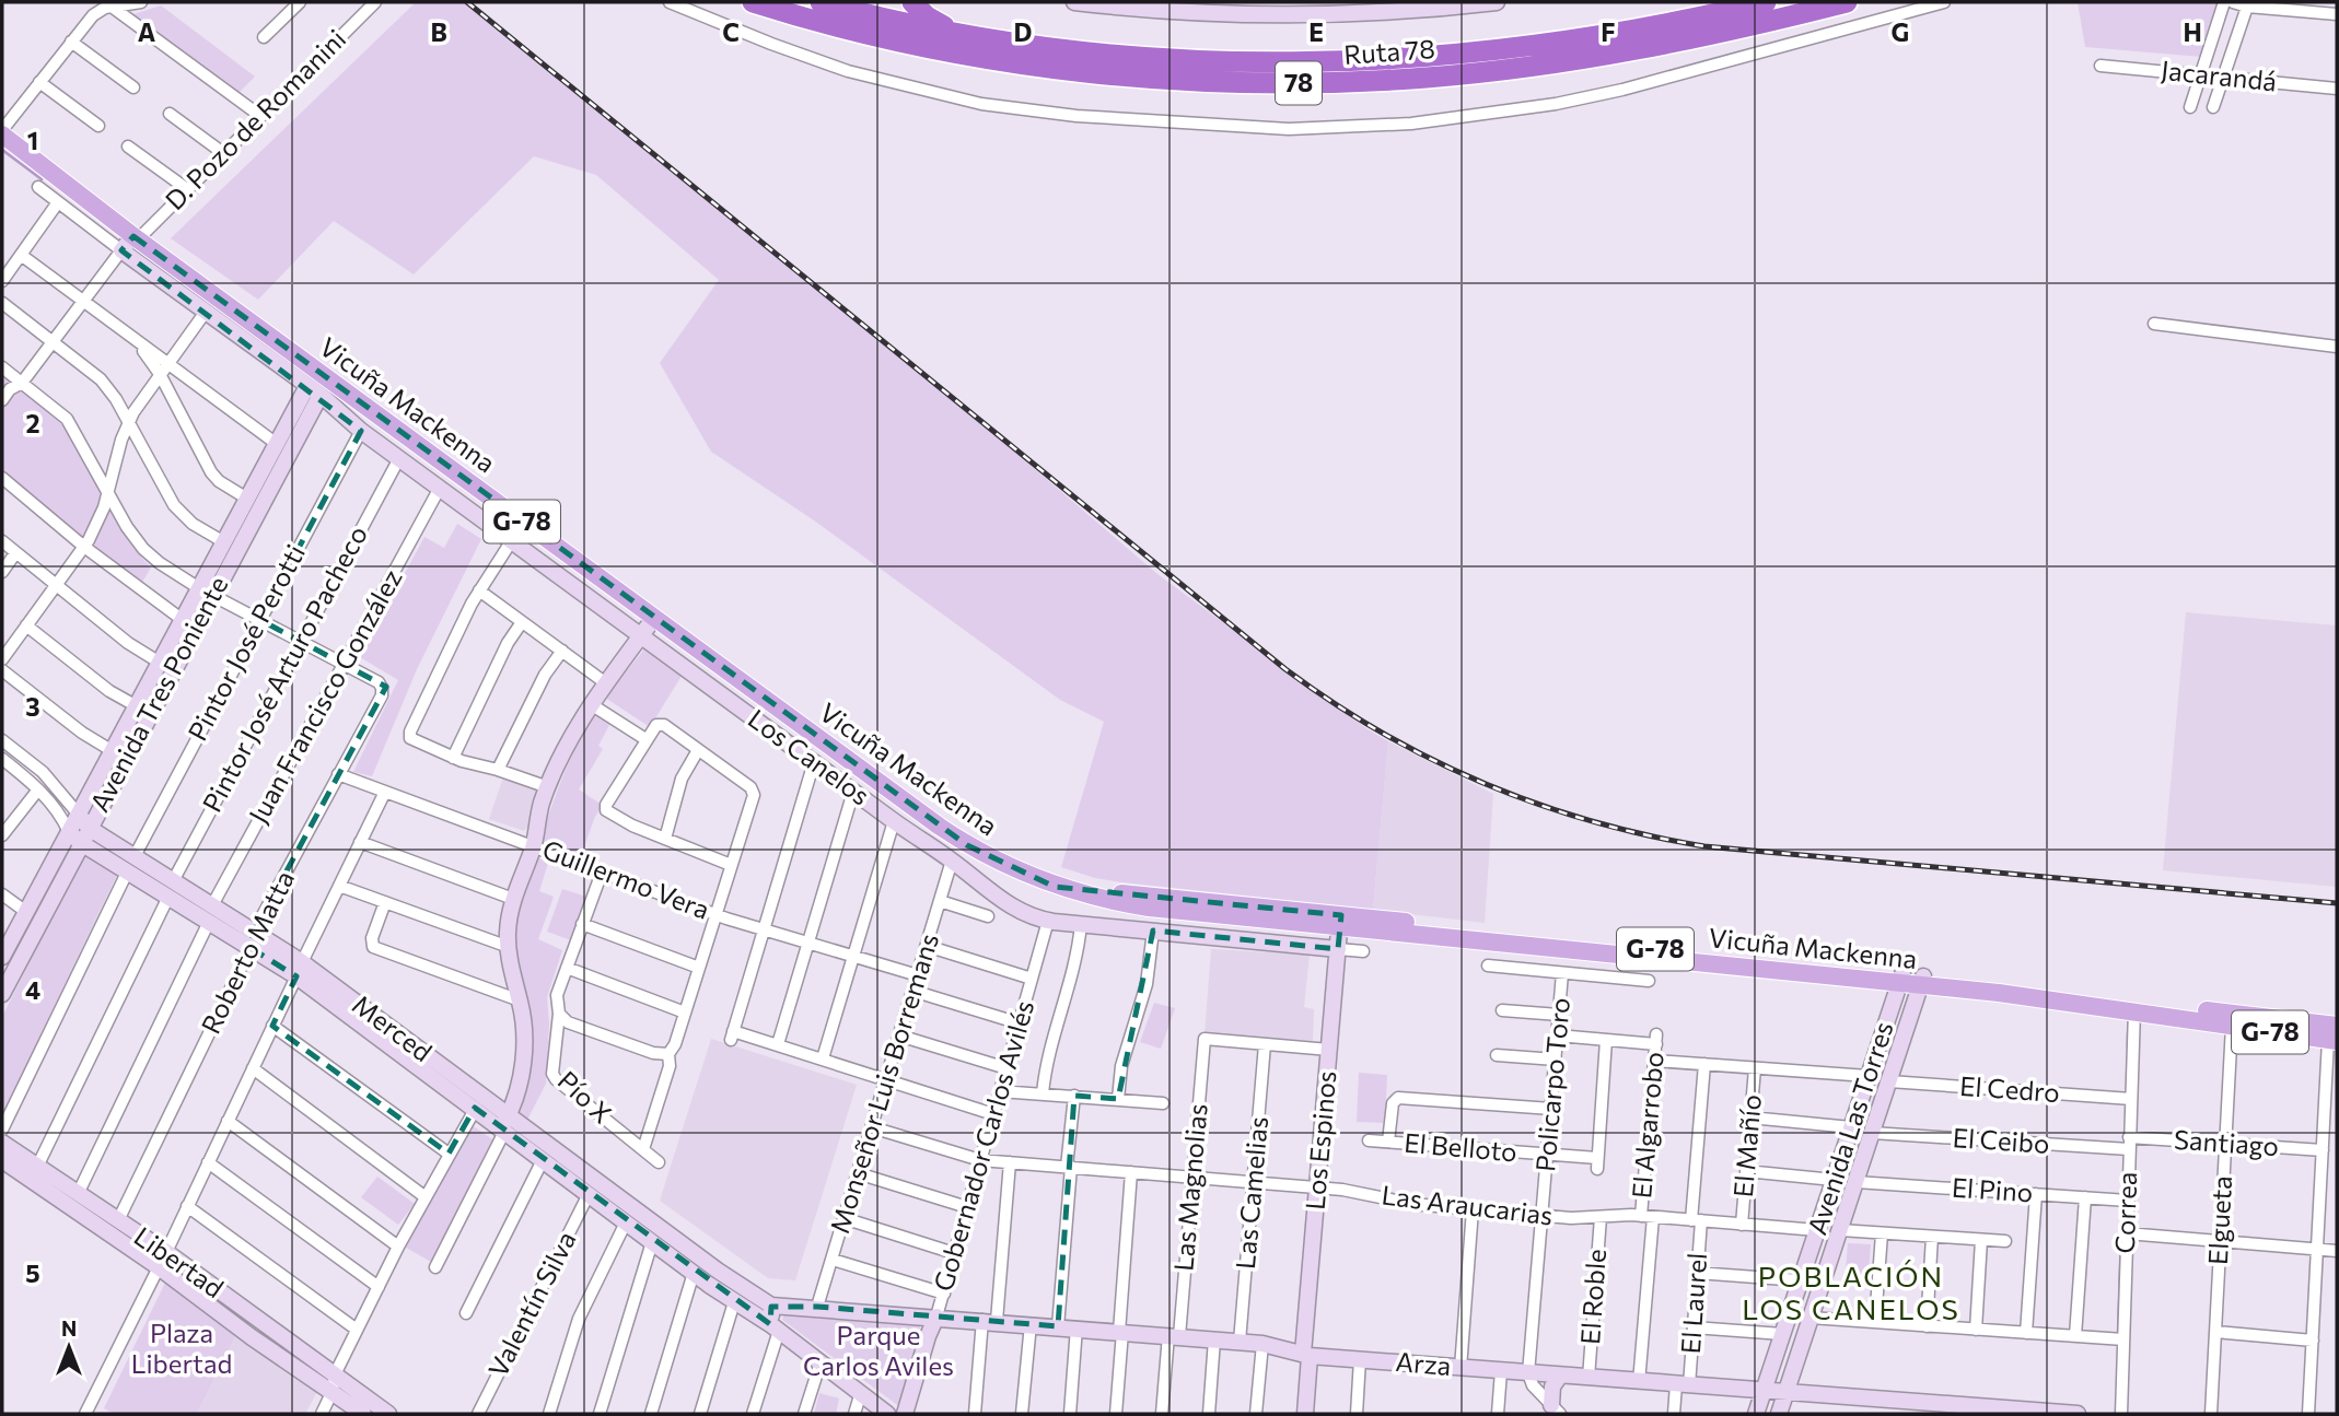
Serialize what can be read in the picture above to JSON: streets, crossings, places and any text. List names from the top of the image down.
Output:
{
  "streets": {
    "highway": ["Ruta 78", "78"],
    "main road": ["Vicuña Mackenna", "G-78"],
    "street": [
      "Jacarandá",
      "D. Pozo de Romanini",
      "Pintor José Perotti",
      "Pintor José Arturo Pacheco",
      "Avenida Tres Poniente",
      "Juan Francisco González",
      "Los Canelos",
      "Guillermo Vera",
      "Roberto Matta",
      "Merced",
      "Monseñor Luis Borremans",
      "Policarpo Toro",
      "El Cedro",
      "Pío X",
      "El Algarrobo",
      "Avenida Las Torres",
      "Los Espinos",
      "El Ceibo",
      "Santiago",
      "Gobernador Carlos Avilés",
      "El Mañío",
      "El Belloto",
      "Las Magnolias",
      "El Pino",
      "Las Camelias",
      "Las Araucarias",
      "Correa",
      "Elgueta",
      "Libertad",
      "El Roble",
      "El Laurel",
      "Valentín Silva",
      "Arza"
    ]
  },
  "crossings": [
    ["D. Pozo de Romanini", "Vicuña Mackenna"],
    ["Vicuña Mackenna", "Avenida Tres Poniente"],
    ["Vicuña Mackenna", "Los Canelos"],
    ["Vicuña Mackenna", "Avenida Las Torres"],
    ["Vicuña Mackenna", "Los Espinos"],
    ["Vicuña Mackenna", "Correa"],
    ["Vicuña Mackenna", "Elgueta"],
    ["Pintor José Perotti", "Los Canelos"],
    ["Pintor José Perotti", "Merced"],
    ["Pintor José Arturo Pacheco", "Los Canelos"],
    ["Pintor José Arturo Pacheco", "Merced"],
    ["Pintor José Arturo Pacheco", "Libertad"],
    ["Avenida Tres Poniente", "Los Canelos"],
    ["Avenida Tres Poniente", "Merced"],
    ["Juan Francisco González", "Los Canelos"],
    ["Juan Francisco González", "Roberto Matta"],
    ["Juan Francisco González", "Merced"],
    ["Los Canelos", "Monseñor Luis Borremans"],
    ["Los Canelos", "Los Espinos"],
    ["Los Canelos", "Gobernador Carlos Avilés"],
    ["Guillermo Vera", "Roberto Matta"],
    ["Guillermo Vera", "Monseñor Luis Borremans"],
    ["Roberto Matta", "Merced"],
    ["Roberto Matta", "Libertad"],
    ["Merced", "Valentín Silva"],
    ["Merced", "Arza"],
    ["Monseñor Luis Borremans", "Las Araucarias"],
    ["Monseñor Luis Borremans", "Arza"],
    ["Policarpo Toro", "El Belloto"],
    ["Policarpo Toro", "Las Araucarias"],
    ["Policarpo Toro", "Arza"],
    ["El Cedro", "Avenida Las Torres"],
    ["El Cedro", "Correa"],
    ["El Algarrobo", "El Belloto"],
    ["El Algarrobo", "Las Araucarias"],
    ["El Algarrobo", "Arza"],
    ["Avenida Las Torres", "El Ceibo"],
    ["Avenida Las Torres", "El Pino"],
    ["Avenida Las Torres", "Las Araucarias"],
    ["Avenida Las Torres", "Arza"],
    ["Los Espinos", "Las Araucarias"],
    ["Los Espinos", "Arza"],
    ["El Ceibo", "Santiago"],
    ["El Ceibo", "Correa"],
    ["Santiago", "Correa"],
    ["Santiago", "Elgueta"],
    ["Gobernador Carlos Avilés", "Las Araucarias"],
    ["Gobernador Carlos Avilés", "Arza"],
    ["El Mañío", "Las Araucarias"],
    ["Las Magnolias", "Las Camelias"],
    ["Las Magnolias", "Las Araucarias"],
    ["Las Magnolias", "Arza"],
    ["El Pino", "Correa"],
    ["Las Camelias", "Las Araucarias"],
    ["Las Camelias", "Arza"],
    ["Las Araucarias", "El Roble"],
    ["Las Araucarias", "El Laurel"],
    ["El Roble", "Arza"],
    ["El Laurel", "Arza"]
  ],
  "districts": ["POBLACIÓN LOS CANELOS"],
  "parks": ["Plaza Libertad", "Parque Carlos Aviles"],
  "north": "top",
  "grid": {
    "columns": [
      "A",
      "B",
      "C",
      "D",
      "E",
      "F",
      "G",
      "H"
    ],
    "rows": [
      "1",
      "2",
      "3",
      "4",
      "5"
    ]
  }
}
